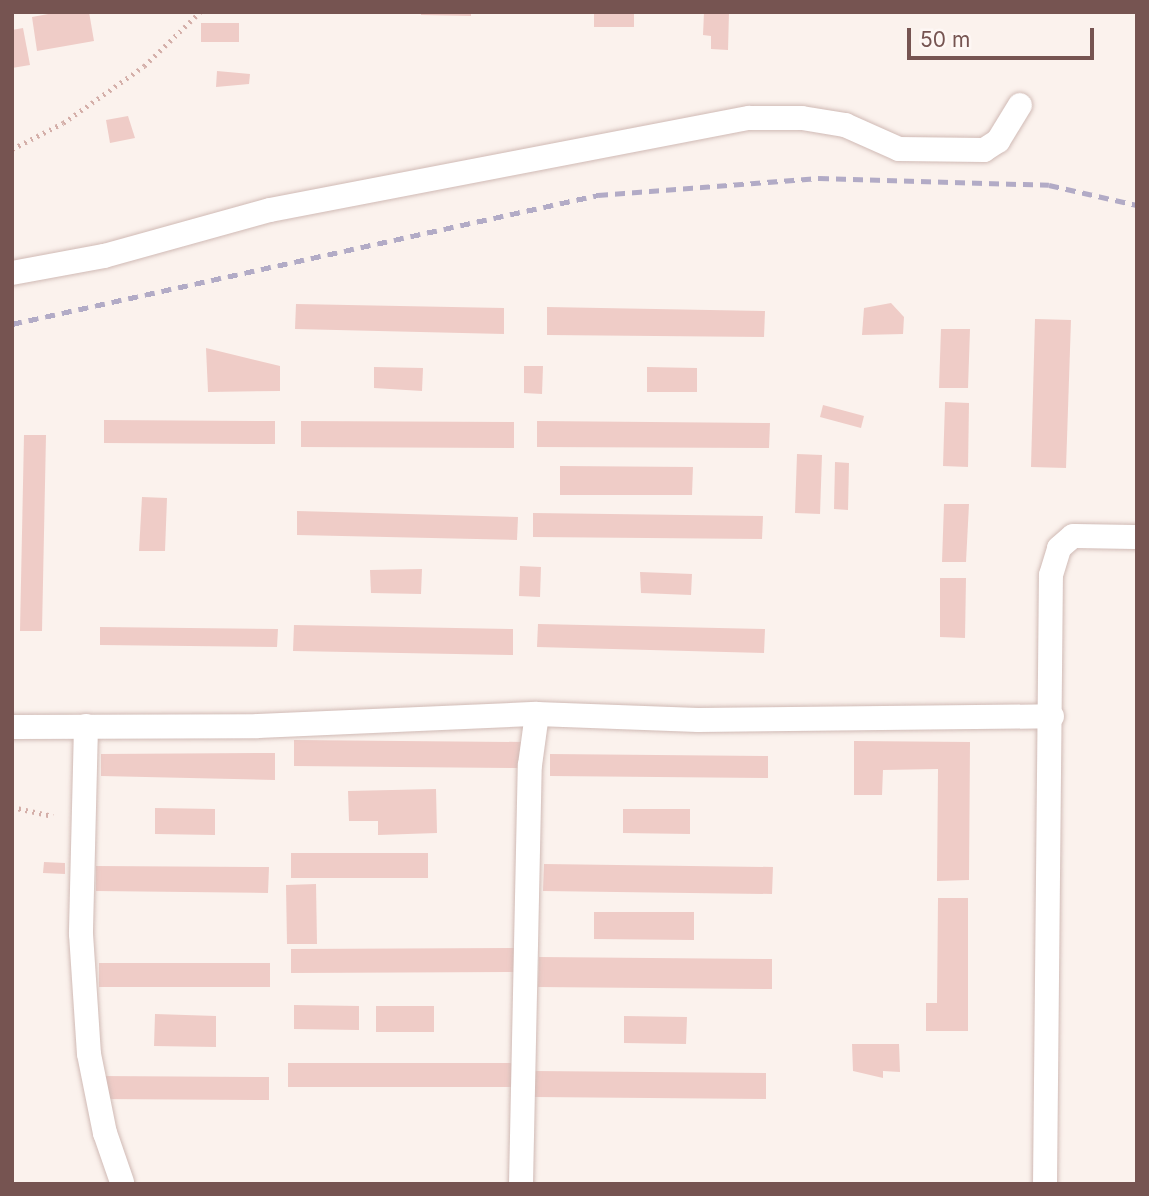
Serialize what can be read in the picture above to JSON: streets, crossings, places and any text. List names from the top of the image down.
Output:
{
  "scale_bar": "50 m"
}
